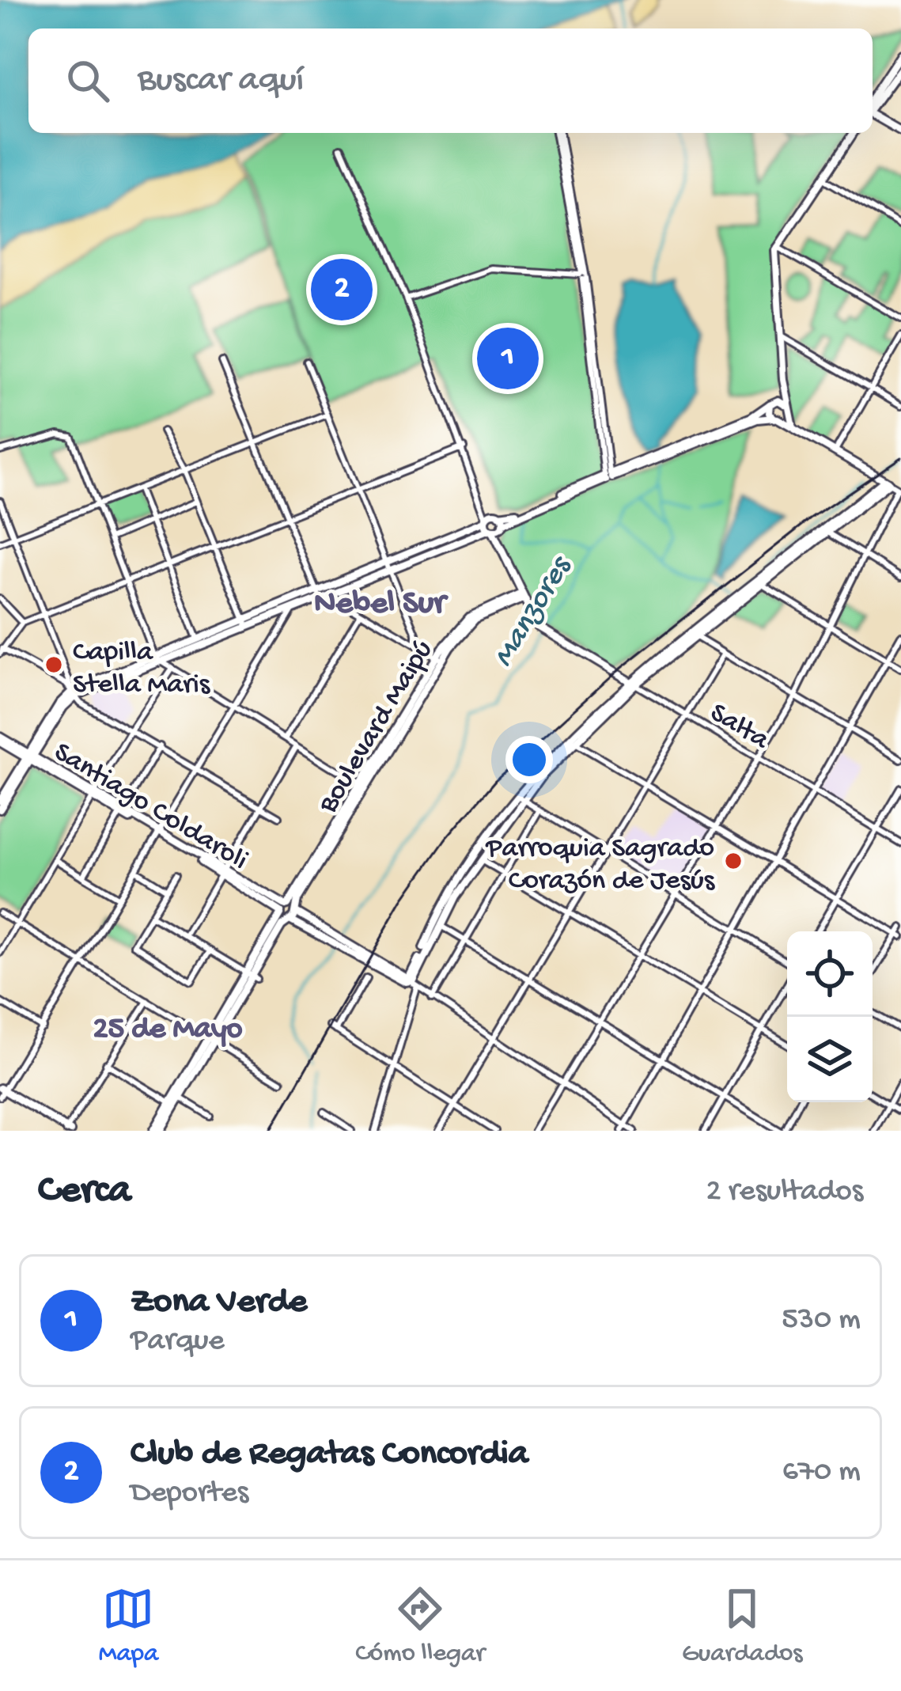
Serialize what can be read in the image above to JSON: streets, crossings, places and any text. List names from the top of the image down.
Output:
{
  "streets": {
    "main road": ["Salta", "Boulevard Maipú", "Santiago Coldaroli"]
  },
  "crossings": [
    ["Salta", "Boulevard Maipú"],
    ["Boulevard Maipú", "Santiago Coldaroli"]
  ],
  "districts": ["Nebel Sur", "25 de Mayo"],
  "water": ["Manzores"],
  "places": ["Capilla Stella Maris", "Parroquia Sagrado Corazón de Jesús"],
  "page": {
    "search": "Buscar aquí",
    "pins": ["2", "1"],
    "heading": ["Cerca", "2 resultados"],
    "list": [
      {
        "mark": "1",
        "name": "Zona Verde",
        "note": "Parque",
        "value": "530 m"
      },
      {
        "mark": "2",
        "name": "Club de Regatas Concordia",
        "note": "Deportes",
        "value": "670 m"
      }
    ],
    "nav": ["Mapa", "Cómo llegar", "Guardados"]
  }
}
